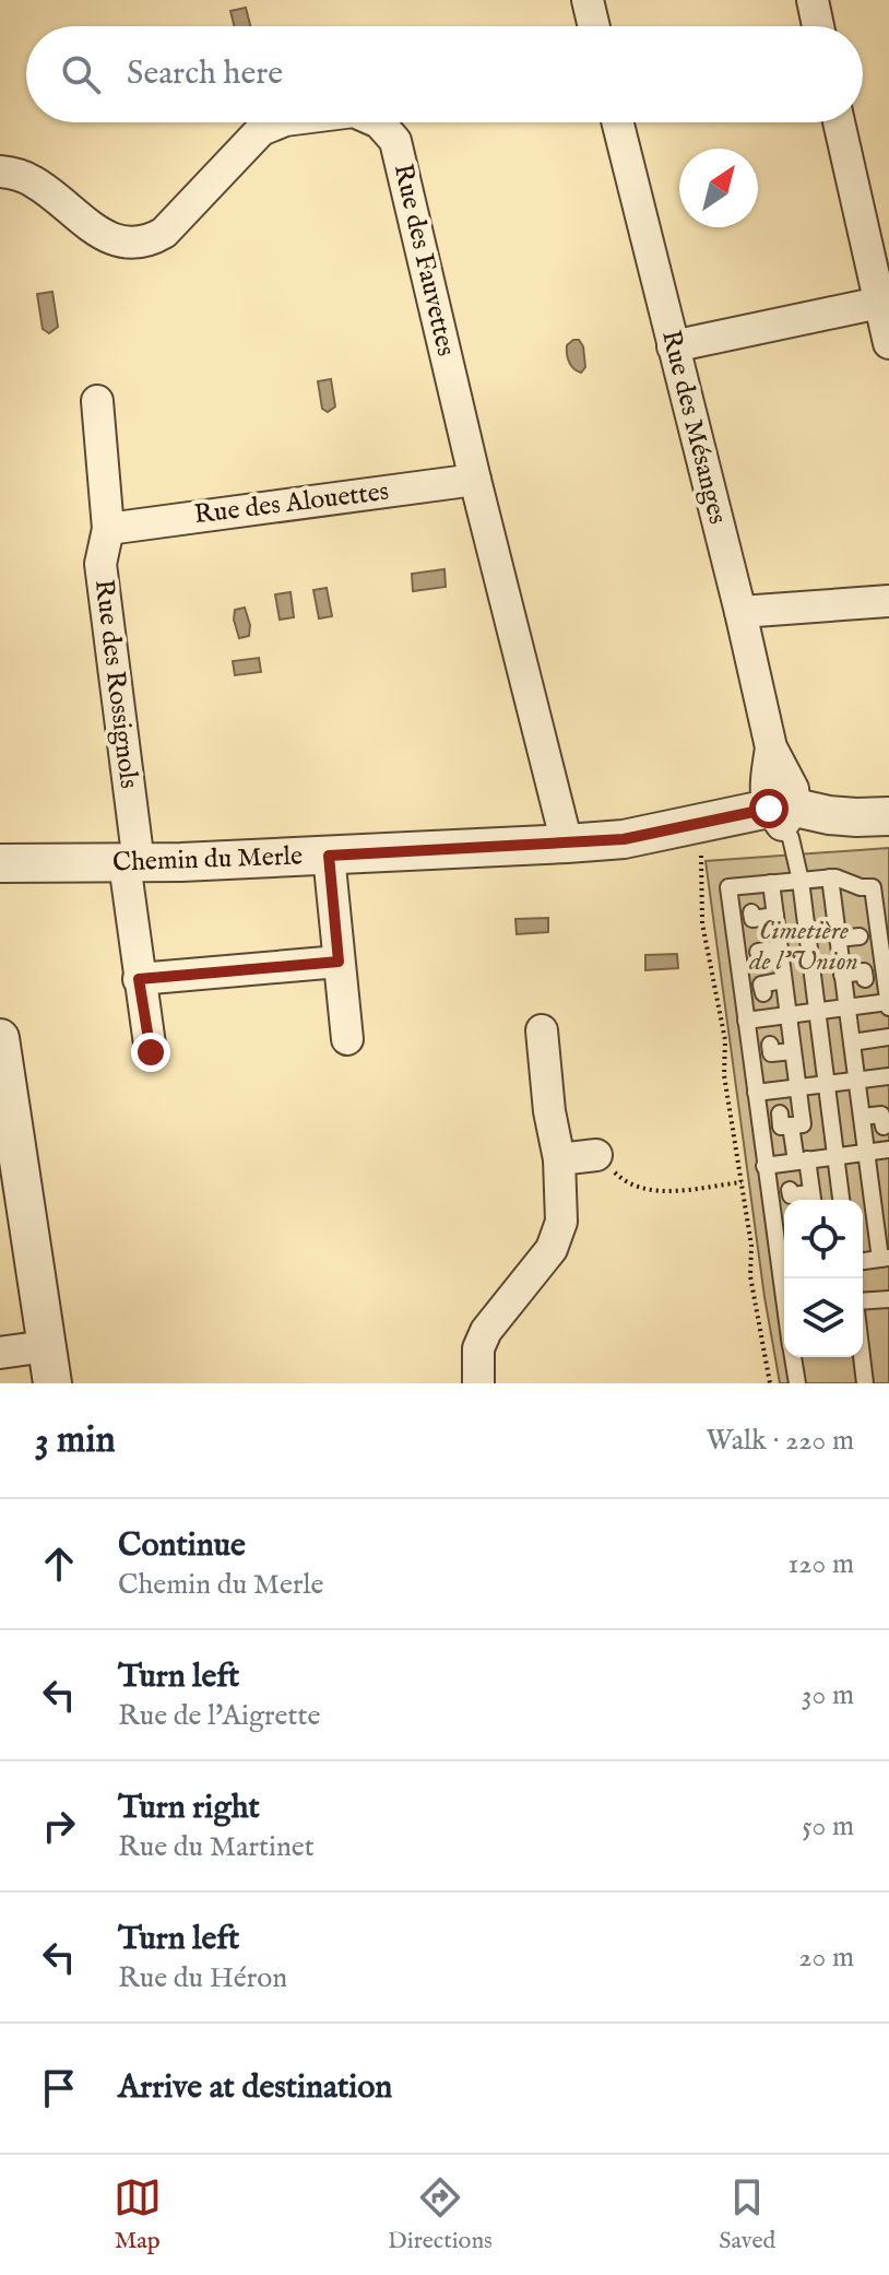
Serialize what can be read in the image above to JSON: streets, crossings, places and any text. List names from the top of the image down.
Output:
{
  "streets": {
    "street": [
      "Rue des Fauvettes",
      "Rue des Mésanges",
      "Rue des Alouettes",
      "Rue des Rossignols",
      "Chemin du Merle"
    ]
  },
  "crossings": [
    ["Rue des Fauvettes", "Rue des Alouettes"],
    ["Rue des Fauvettes", "Chemin du Merle"],
    ["Rue des Mésanges", "Chemin du Merle"],
    ["Rue des Alouettes", "Rue des Rossignols"],
    ["Rue des Rossignols", "Chemin du Merle"]
  ],
  "parks": ["Cimetière de l'Union"],
  "north": "top right",
  "page": {
    "search": "Search here",
    "heading": ["3 min", "Walk · 220 m"],
    "list": [
      ["Continue", "Chemin du Merle", "120 m"],
      ["Turn left", "Rue de l'Aigrette", "30 m"],
      ["Turn right", "Rue du Martinet", "50 m"],
      ["Turn left", "Rue du Héron", "20 m"],
      "Arrive at destination"
    ],
    "nav": ["Map", "Directions", "Saved"]
  }
}
